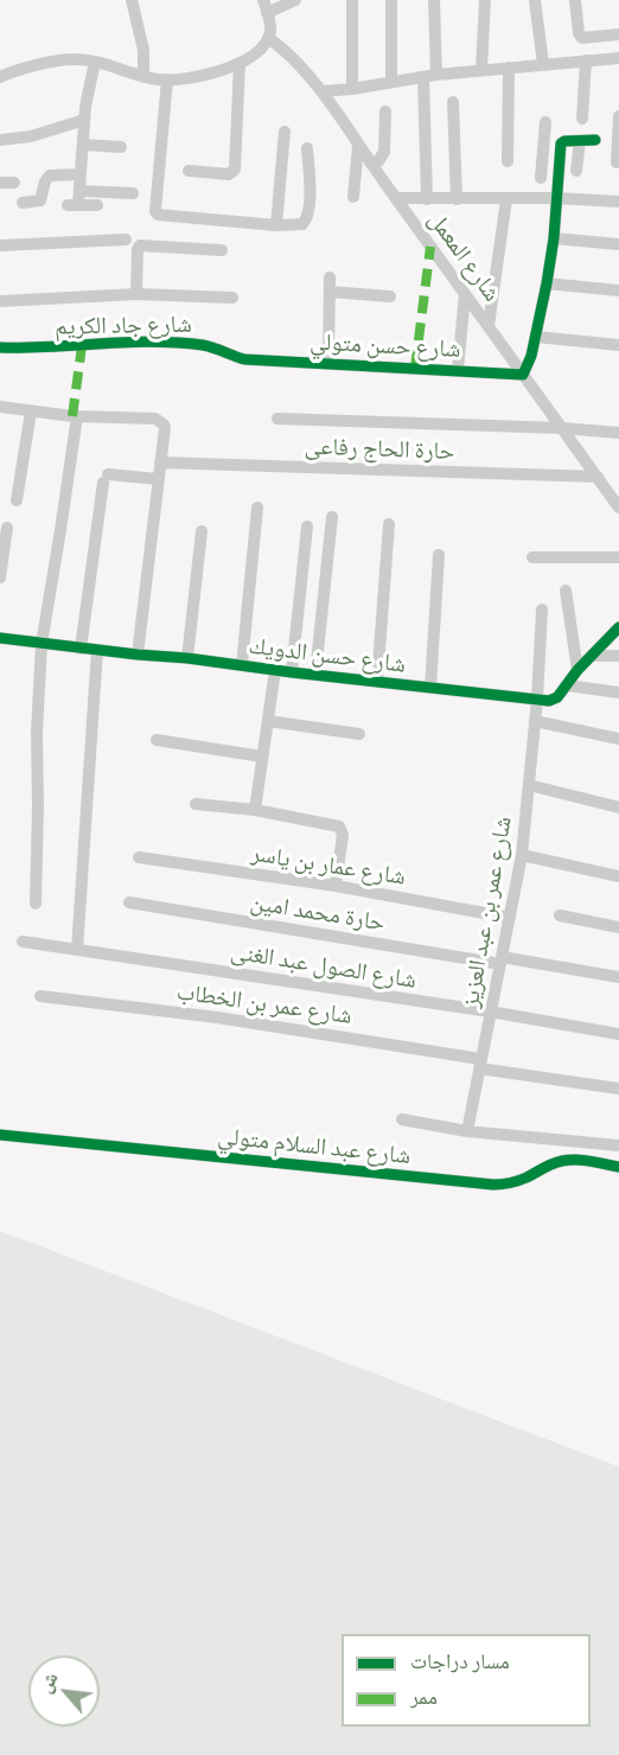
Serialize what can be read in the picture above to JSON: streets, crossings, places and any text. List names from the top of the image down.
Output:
{
  "streets": {
    "street": [
      "شارع المعمل",
      "شارع جاد الكريم",
      "شارع حسن متولي",
      "حارة الحاج رفاعى",
      "شارع حسن الدويك",
      "شارع عمار بن ياسر",
      "حارة محمد امين",
      "شارع عمر بن عبد العزيز",
      "شارع الصول عبد الغنى",
      "شارع عمر بن الخطاب",
      "شارع عبد السلام متولي"
    ]
  },
  "crossings": [
    ["شارع المعمل", "شارع حسن متولي"],
    ["شارع المعمل", "حارة الحاج رفاعى"],
    ["شارع جاد الكريم", "شارع حسن متولي"],
    ["شارع حسن الدويك", "شارع عمر بن عبد العزيز"],
    ["شارع عمار بن ياسر", "شارع عمر بن عبد العزيز"],
    ["حارة محمد امين", "شارع عمر بن عبد العزيز"],
    ["شارع عمر بن عبد العزيز", "شارع الصول عبد الغنى"],
    ["شارع عمر بن عبد العزيز", "شارع عمر بن الخطاب"]
  ],
  "legend": ["مسار دراجات", "ممر"],
  "north": "top left"
}
